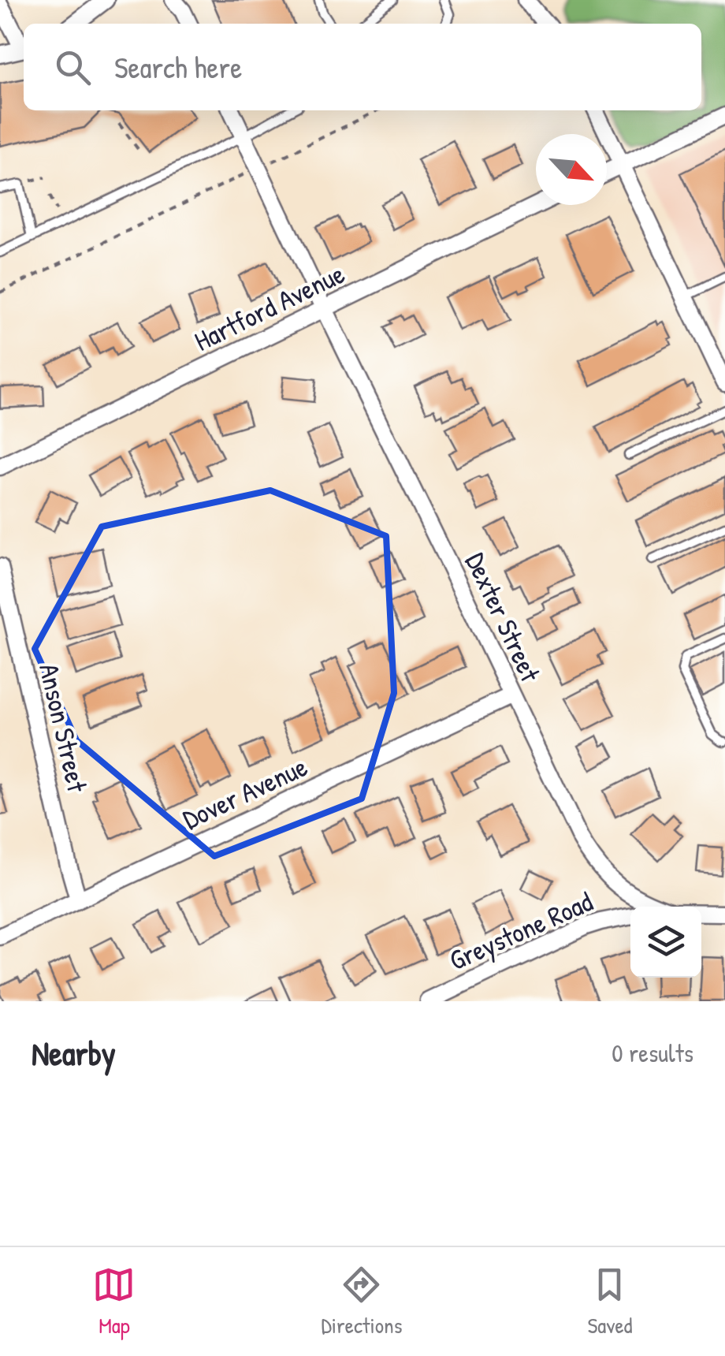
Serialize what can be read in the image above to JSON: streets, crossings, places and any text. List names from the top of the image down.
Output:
{
  "streets": {
    "street": [
      "Hartford Avenue",
      "Dexter Street",
      "Anson Street",
      "Dover Avenue",
      "Greystone Road"
    ]
  },
  "crossings": [
    ["Hartford Avenue", "Dexter Street"],
    ["Dexter Street", "Dover Avenue"],
    ["Anson Street", "Dover Avenue"]
  ],
  "north": "bottom right",
  "page": {
    "search": "Search here",
    "heading": ["Nearby", "0 results"],
    "nav": ["Map", "Directions", "Saved"]
  }
}
